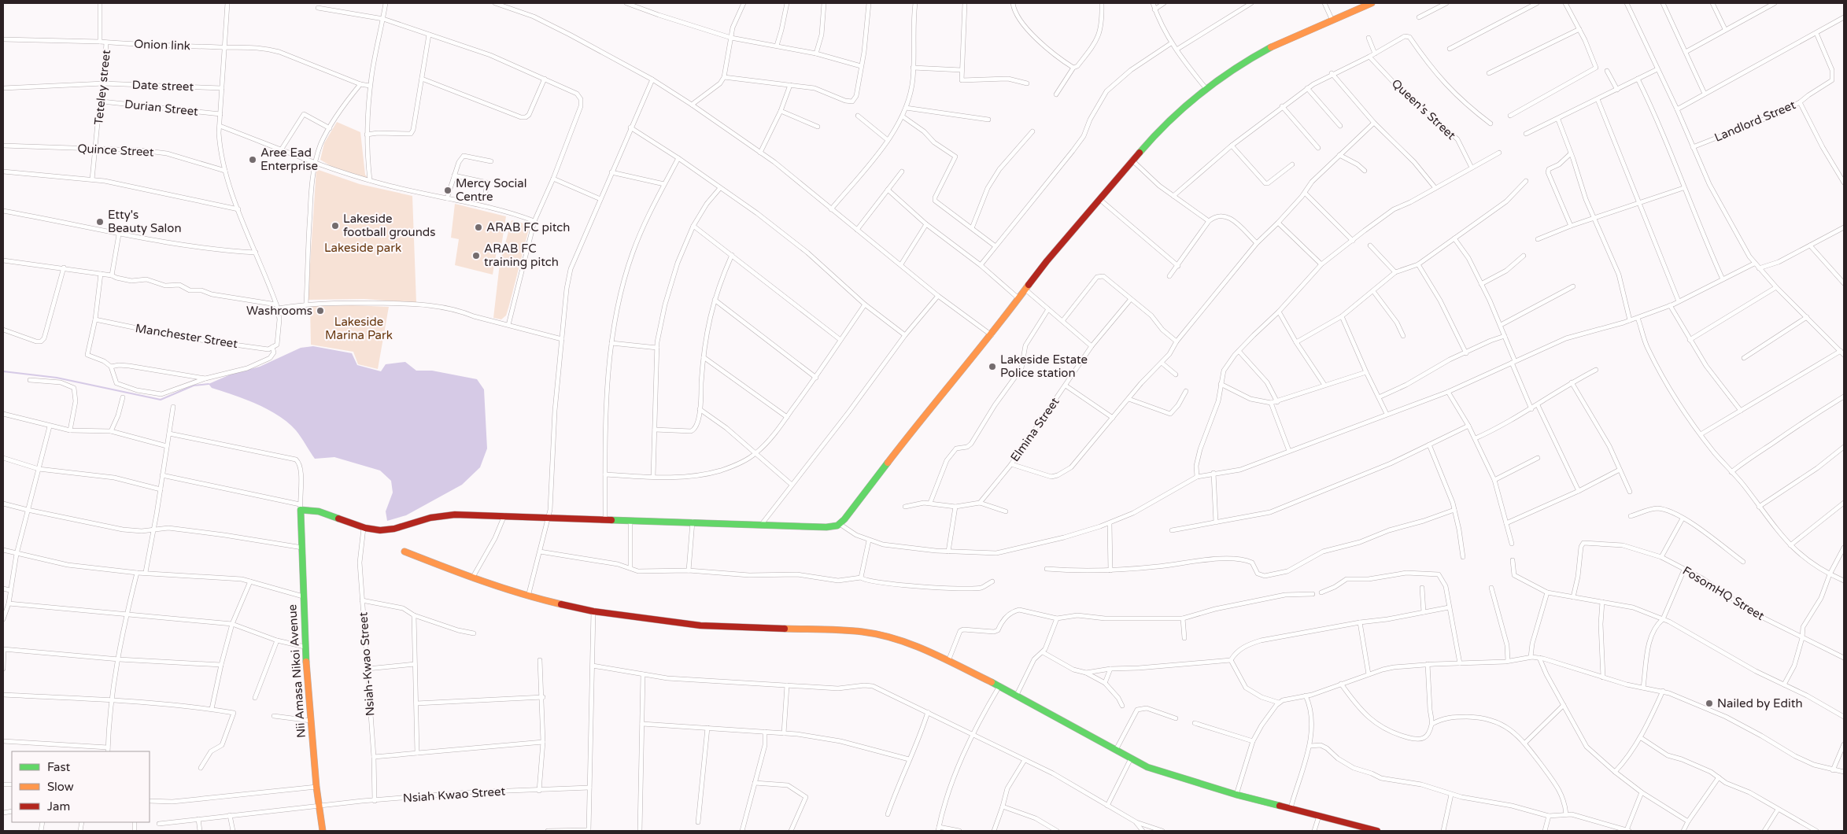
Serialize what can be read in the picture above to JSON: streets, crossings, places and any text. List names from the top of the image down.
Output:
{
  "streets": {
    "street": [
      "Onion link",
      "Date street",
      "Teteley street",
      "Durian Street",
      "Queen’s Street",
      "Landlord Street",
      "Quince Street",
      "Manchester Street",
      "Elmina Street",
      "FosomHQ Street",
      "Nsiah-Kwao Street",
      "Nii Amasa Nikoi Avenue",
      "Nsiah Kwao Street"
    ]
  },
  "crossings": [
    ["Onion link", "Teteley street"],
    ["Date street", "Teteley street"],
    ["Teteley street", "Durian Street"],
    ["Teteley street", "Quince Street"],
    ["Nsiah-Kwao Street", "Nsiah Kwao Street"],
    ["Nii Amasa Nikoi Avenue", "Nsiah Kwao Street"]
  ],
  "parks": ["Lakeside park", "Lakeside Marina Park"],
  "places": [
    "Aree Ead Enterprise",
    "Mercy Social Centre",
    "Etty's Beauty Salon",
    "Lakeside football grounds",
    "ARAB FC pitch",
    "ARAB FC training pitch",
    "Washrooms",
    "Lakeside Estate Police station",
    "Nailed by Edith"
  ],
  "legend": ["Fast", "Slow", "Jam"]
}
